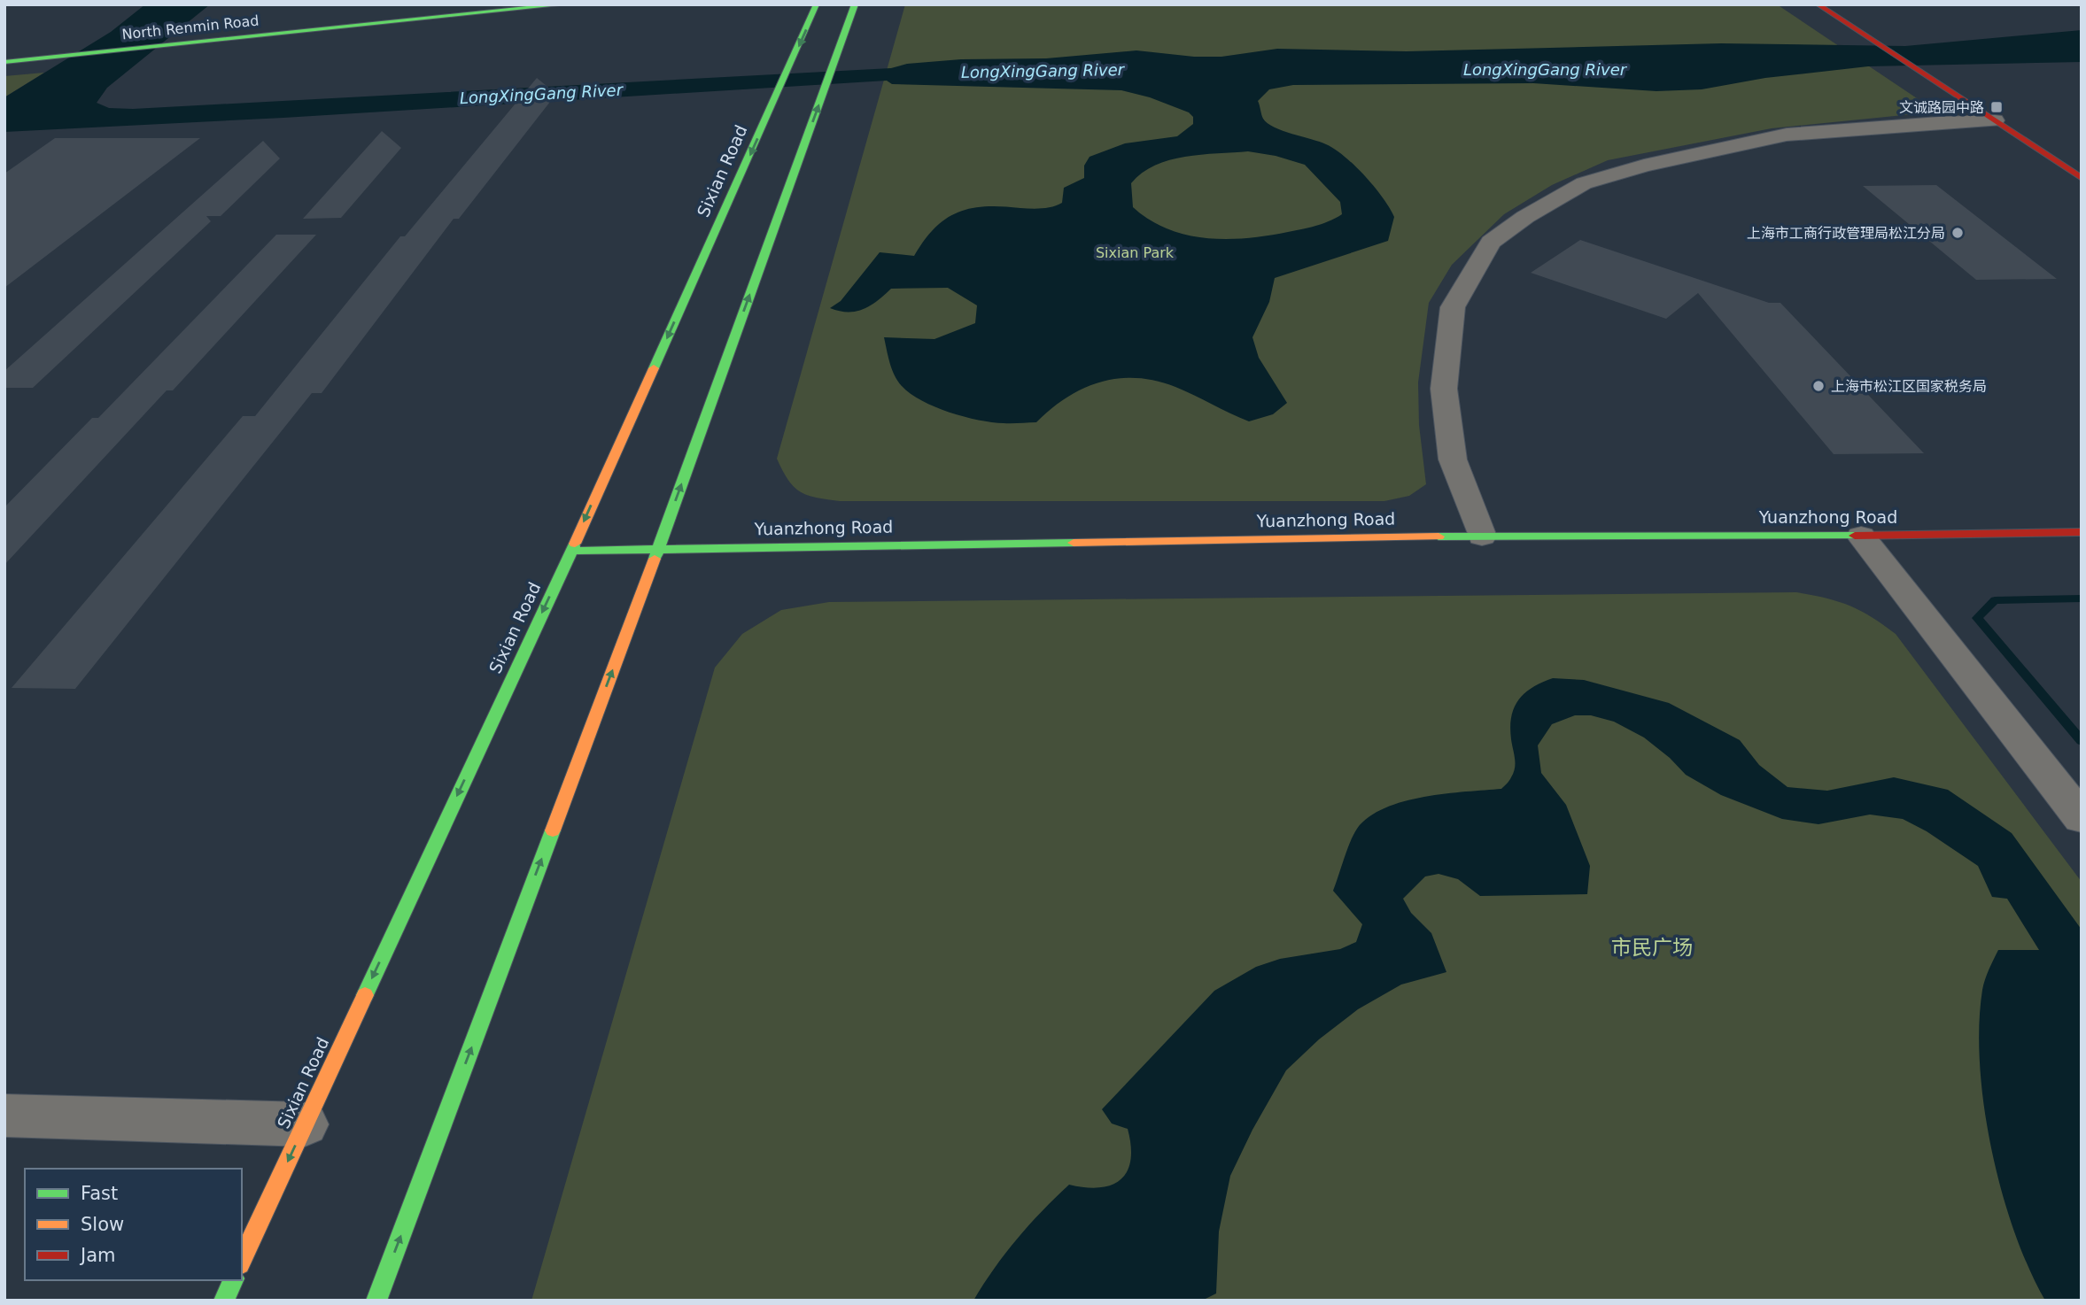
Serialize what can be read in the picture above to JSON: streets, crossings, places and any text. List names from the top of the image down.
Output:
{
  "streets": {
    "main road": ["North Renmin Road", "Sixian Road", "Yuanzhong Road"]
  },
  "crossings": [
    ["Sixian Road", "Yuanzhong Road"]
  ],
  "water": ["LongXingGang River"],
  "parks": ["Sixian Park", "市民广场"],
  "places": {
    "transit": ["文诚路园中路"],
    "other": ["上海市工商行政管理局松江分局", "上海市松江区国家税务局"]
  },
  "legend": ["Fast", "Slow", "Jam"]
}
